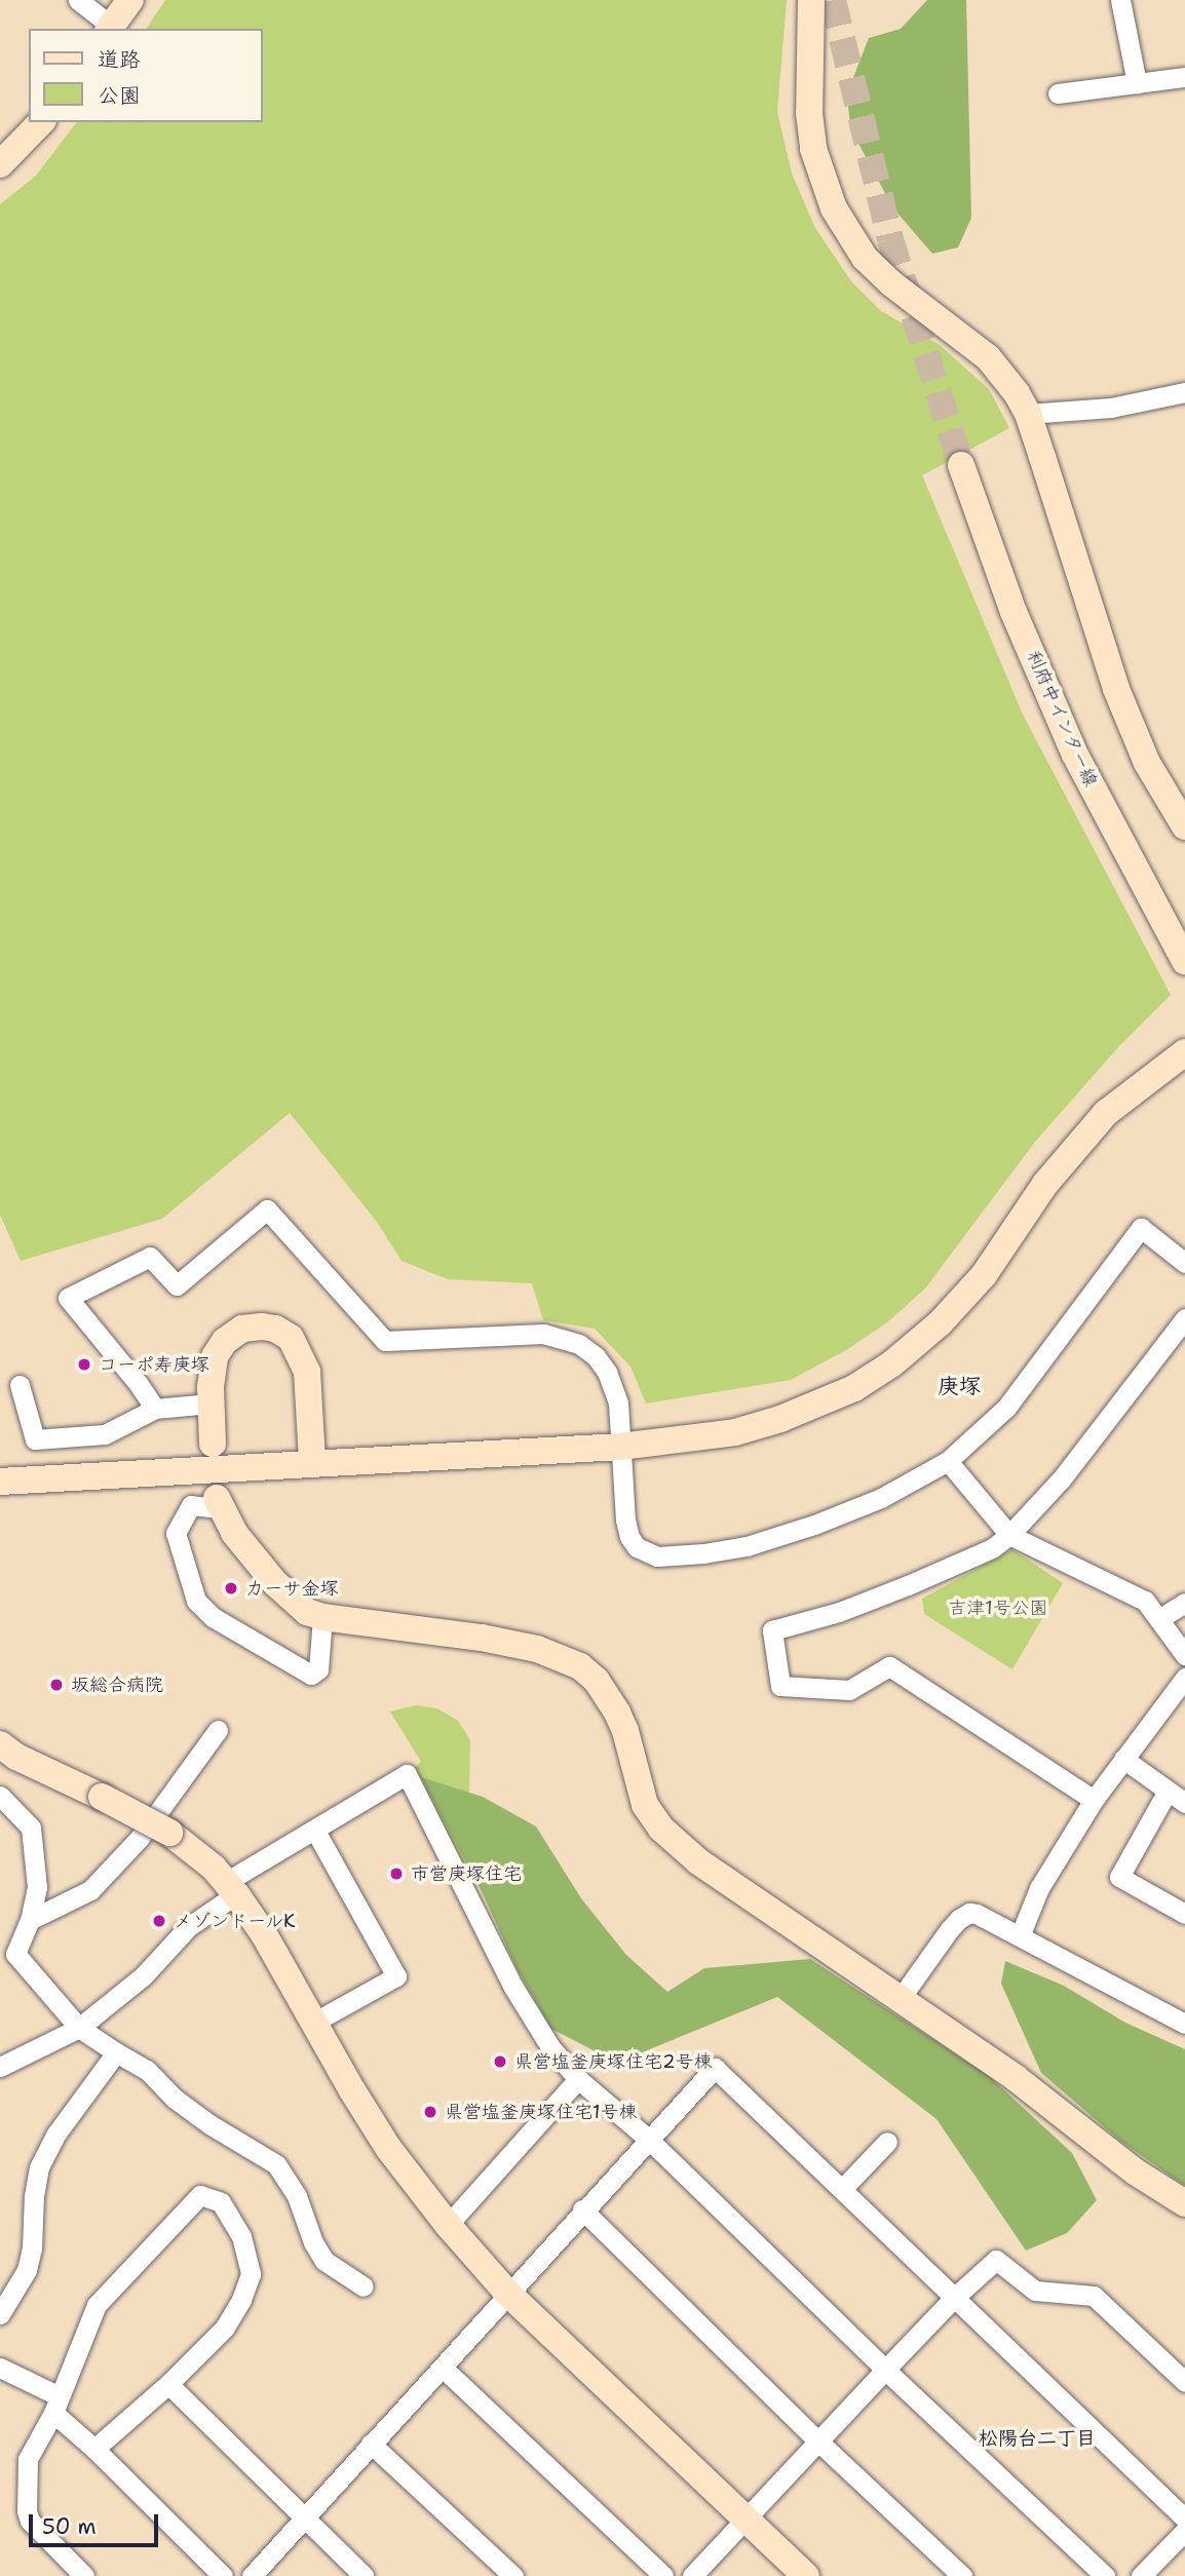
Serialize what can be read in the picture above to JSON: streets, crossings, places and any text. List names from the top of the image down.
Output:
{
  "streets": {
    "street": ["利府中インター線"]
  },
  "districts": ["庚塚", "松陽台二丁目"],
  "parks": ["吉津1号公園"],
  "places": [
    "コーポ寿庚塚",
    "カーサ金塚",
    "坂総合病院",
    "市営庚塚住宅",
    "メゾンドールK",
    "県営塩釜庚塚住宅2号棟",
    "県営塩釜庚塚住宅1号棟"
  ],
  "legend": ["道路", "公園"],
  "scale_bar": "50 m"
}
